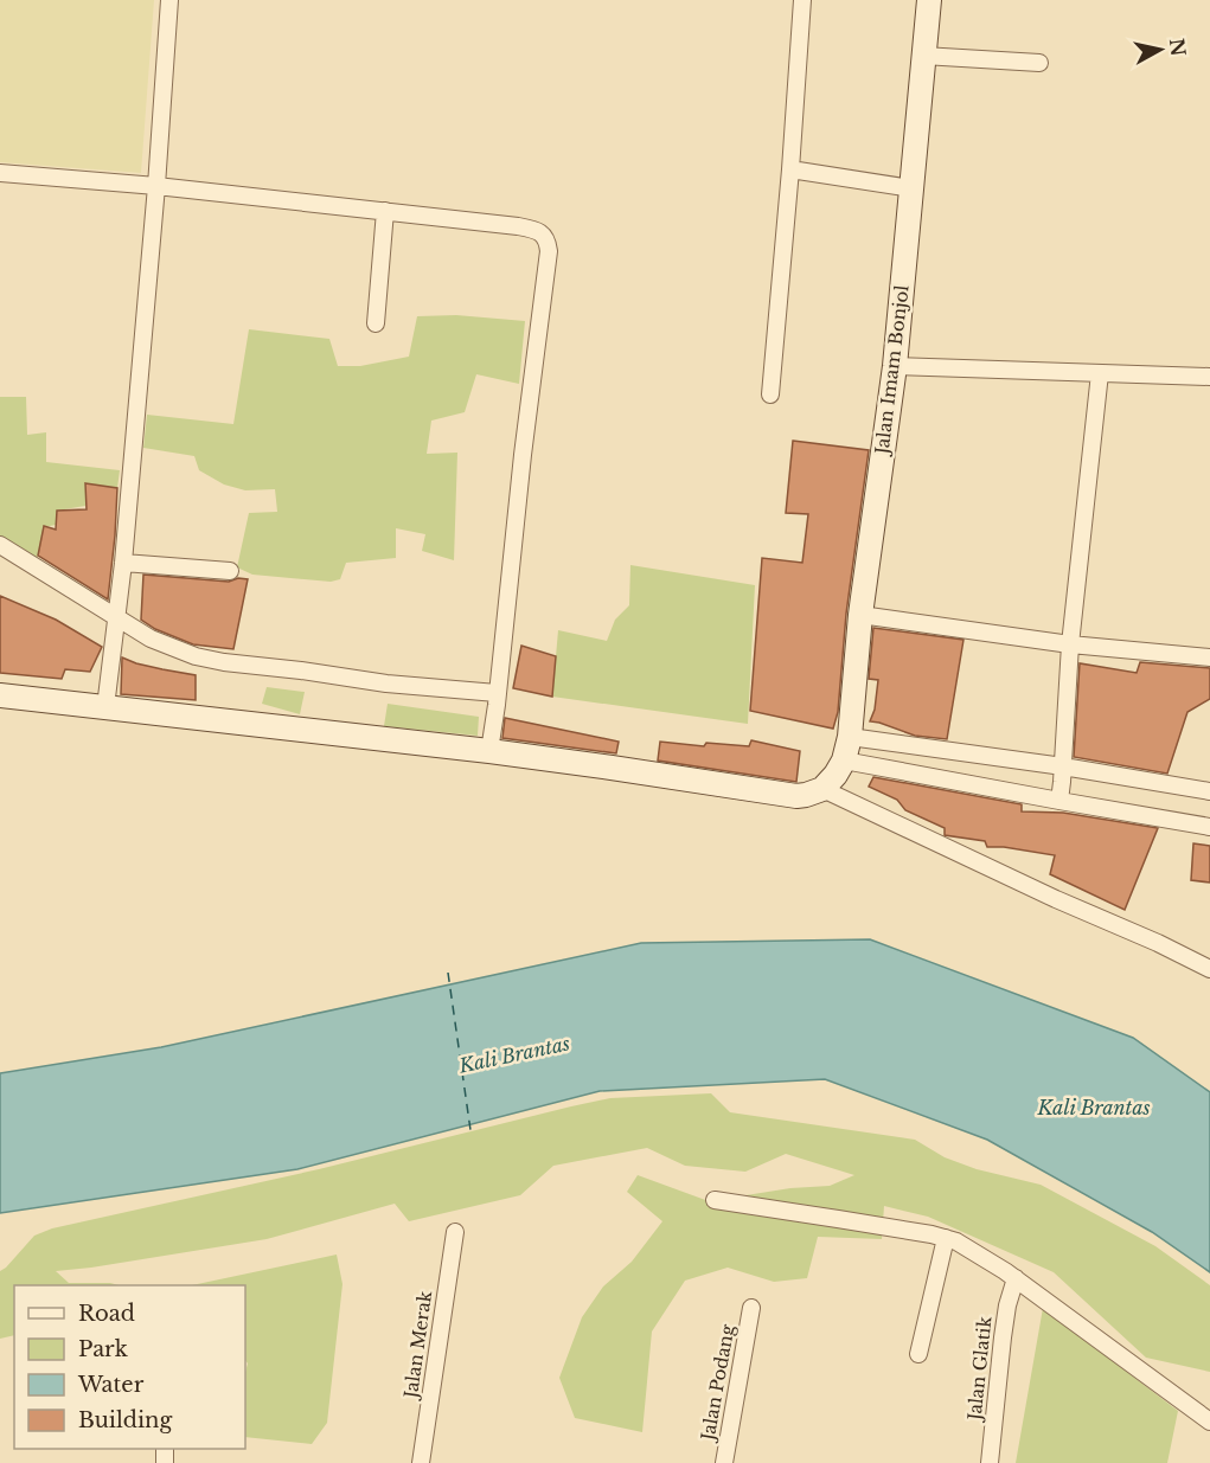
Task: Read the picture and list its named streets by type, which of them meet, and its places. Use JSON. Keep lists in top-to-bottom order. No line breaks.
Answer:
{"streets":{"main road":["Jalan Imam Bonjol"],"street":["Jalan Merak","Jalan Glatik","Jalan Podang"]},"water":["Kali Brantas"],"legend":["Road","Park","Water","Building"],"north":"right"}
